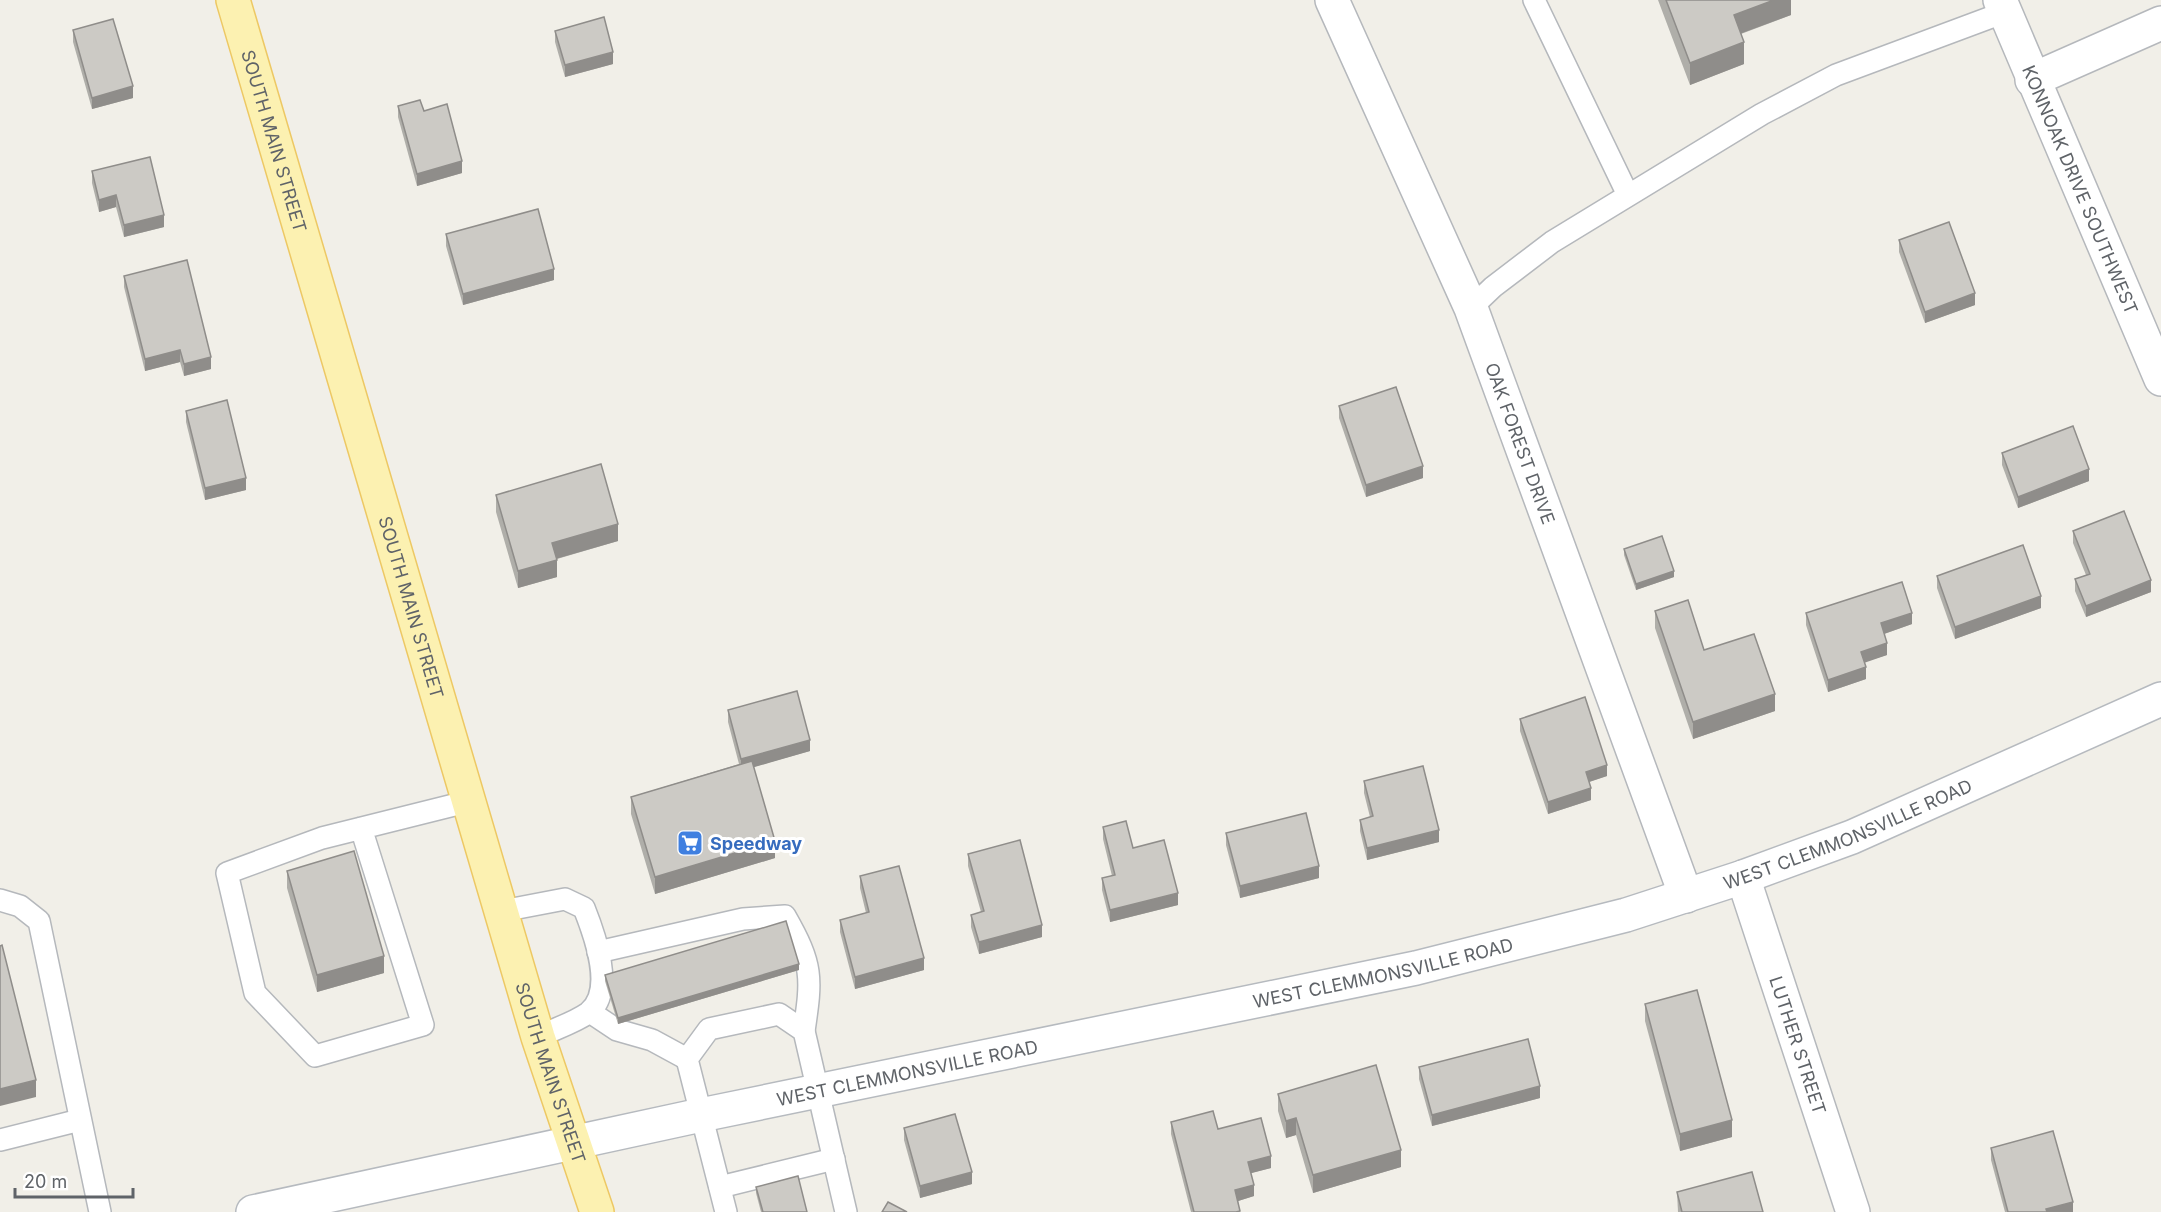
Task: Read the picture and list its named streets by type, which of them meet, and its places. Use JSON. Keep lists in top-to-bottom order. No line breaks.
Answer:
{"streets":{"main road":["SOUTH MAIN STREET","KONNOAK DRIVE SOUTHWEST","OAK FOREST DRIVE","WEST CLEMMONSVILLE ROAD","LUTHER STREET"]},"crossings":[["SOUTH MAIN STREET","WEST CLEMMONSVILLE ROAD"],["OAK FOREST DRIVE","WEST CLEMMONSVILLE ROAD"],["WEST CLEMMONSVILLE ROAD","LUTHER STREET"]],"places":{"supermarket":["Speedway"]},"scale_bar":"20 m"}
